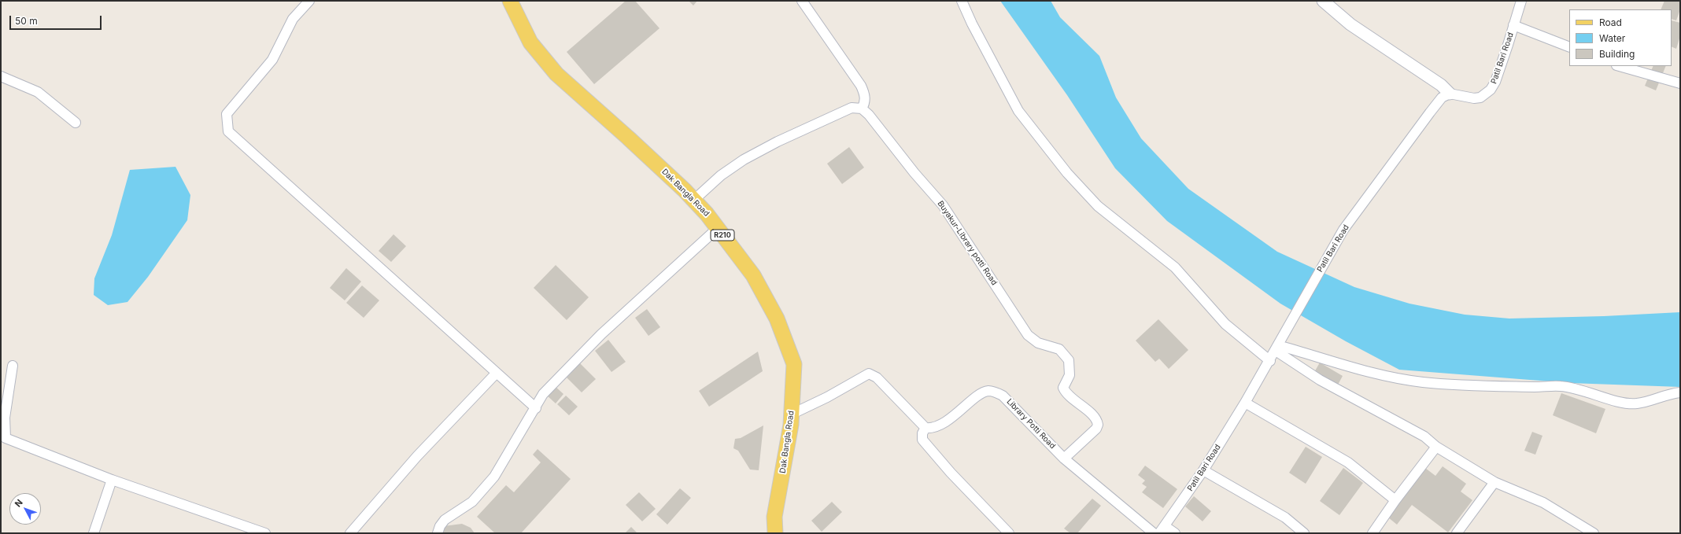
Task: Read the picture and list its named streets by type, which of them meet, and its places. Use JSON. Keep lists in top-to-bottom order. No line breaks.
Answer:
{"streets":{"main road":["Dak Bangla Road","R210"],"street":["Patil Bari Road","Buyakur-Library potti Road","Library Potti Road"]},"crossings":[["Buyakur-Library potti Road","Library Potti Road"]],"legend":["Road","Water","Building"],"scale_bar":"50 m","north":"top left"}
